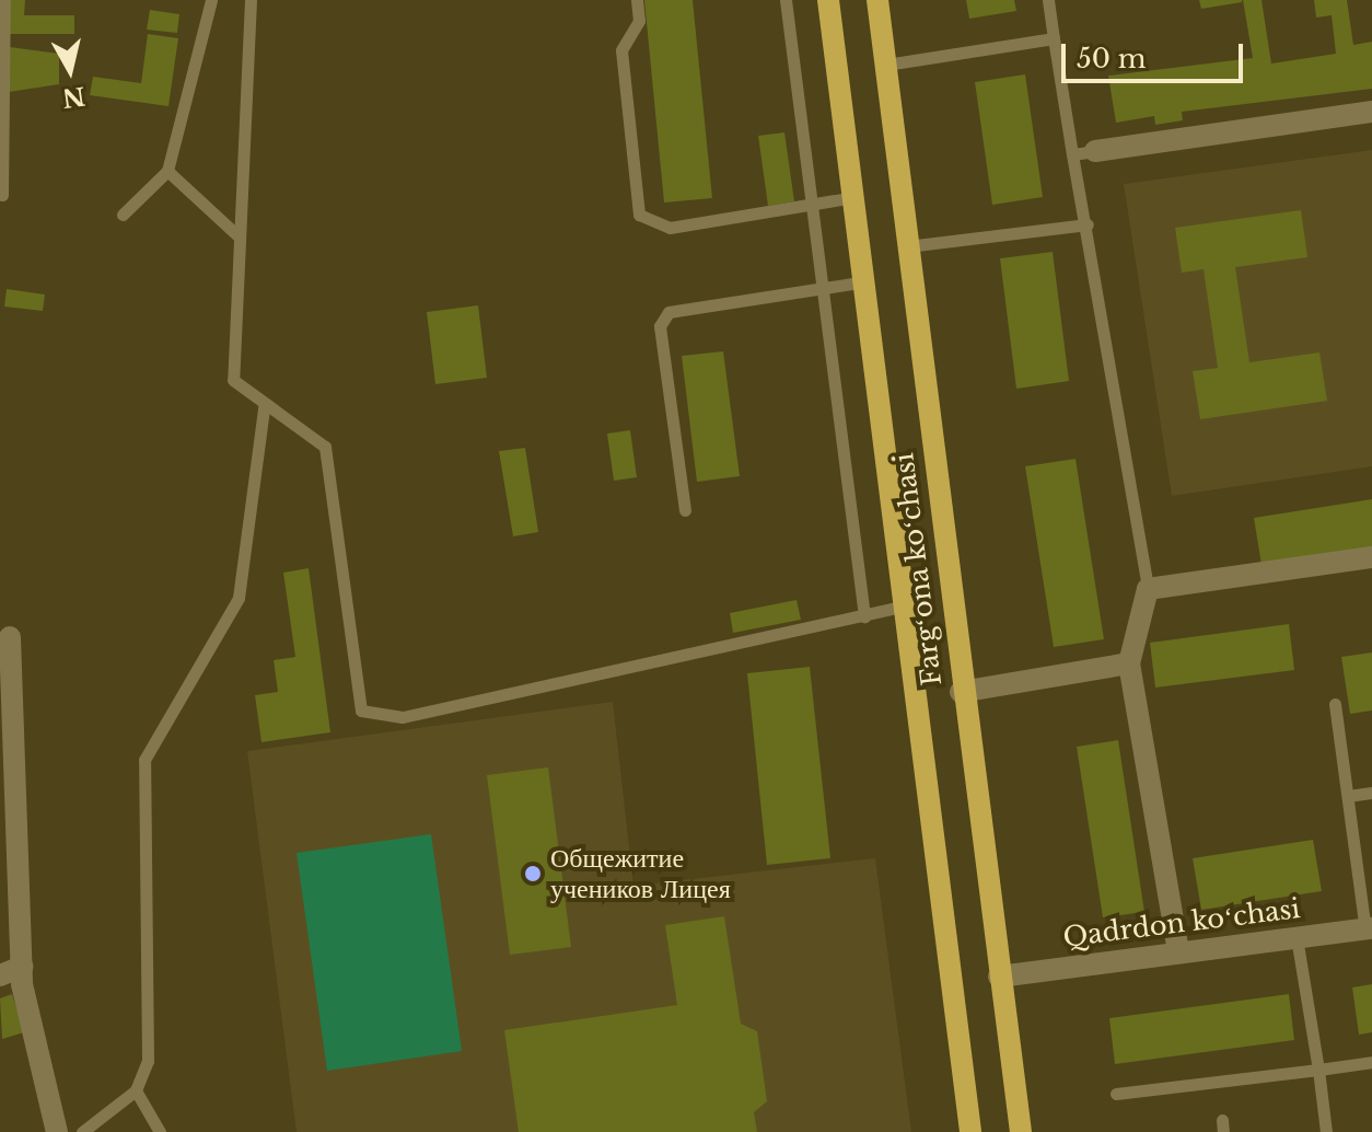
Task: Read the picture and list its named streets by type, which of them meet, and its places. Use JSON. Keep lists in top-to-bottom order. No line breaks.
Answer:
{"streets":{"main road":["Fargʻona koʻchasi"],"street":["Qadrdon koʻchasi"]},"crossings":[["Fargʻona koʻchasi","Qadrdon koʻchasi"]],"places":["Общежитие учеников Лицея"],"scale_bar":"50 m","north":"bottom"}
